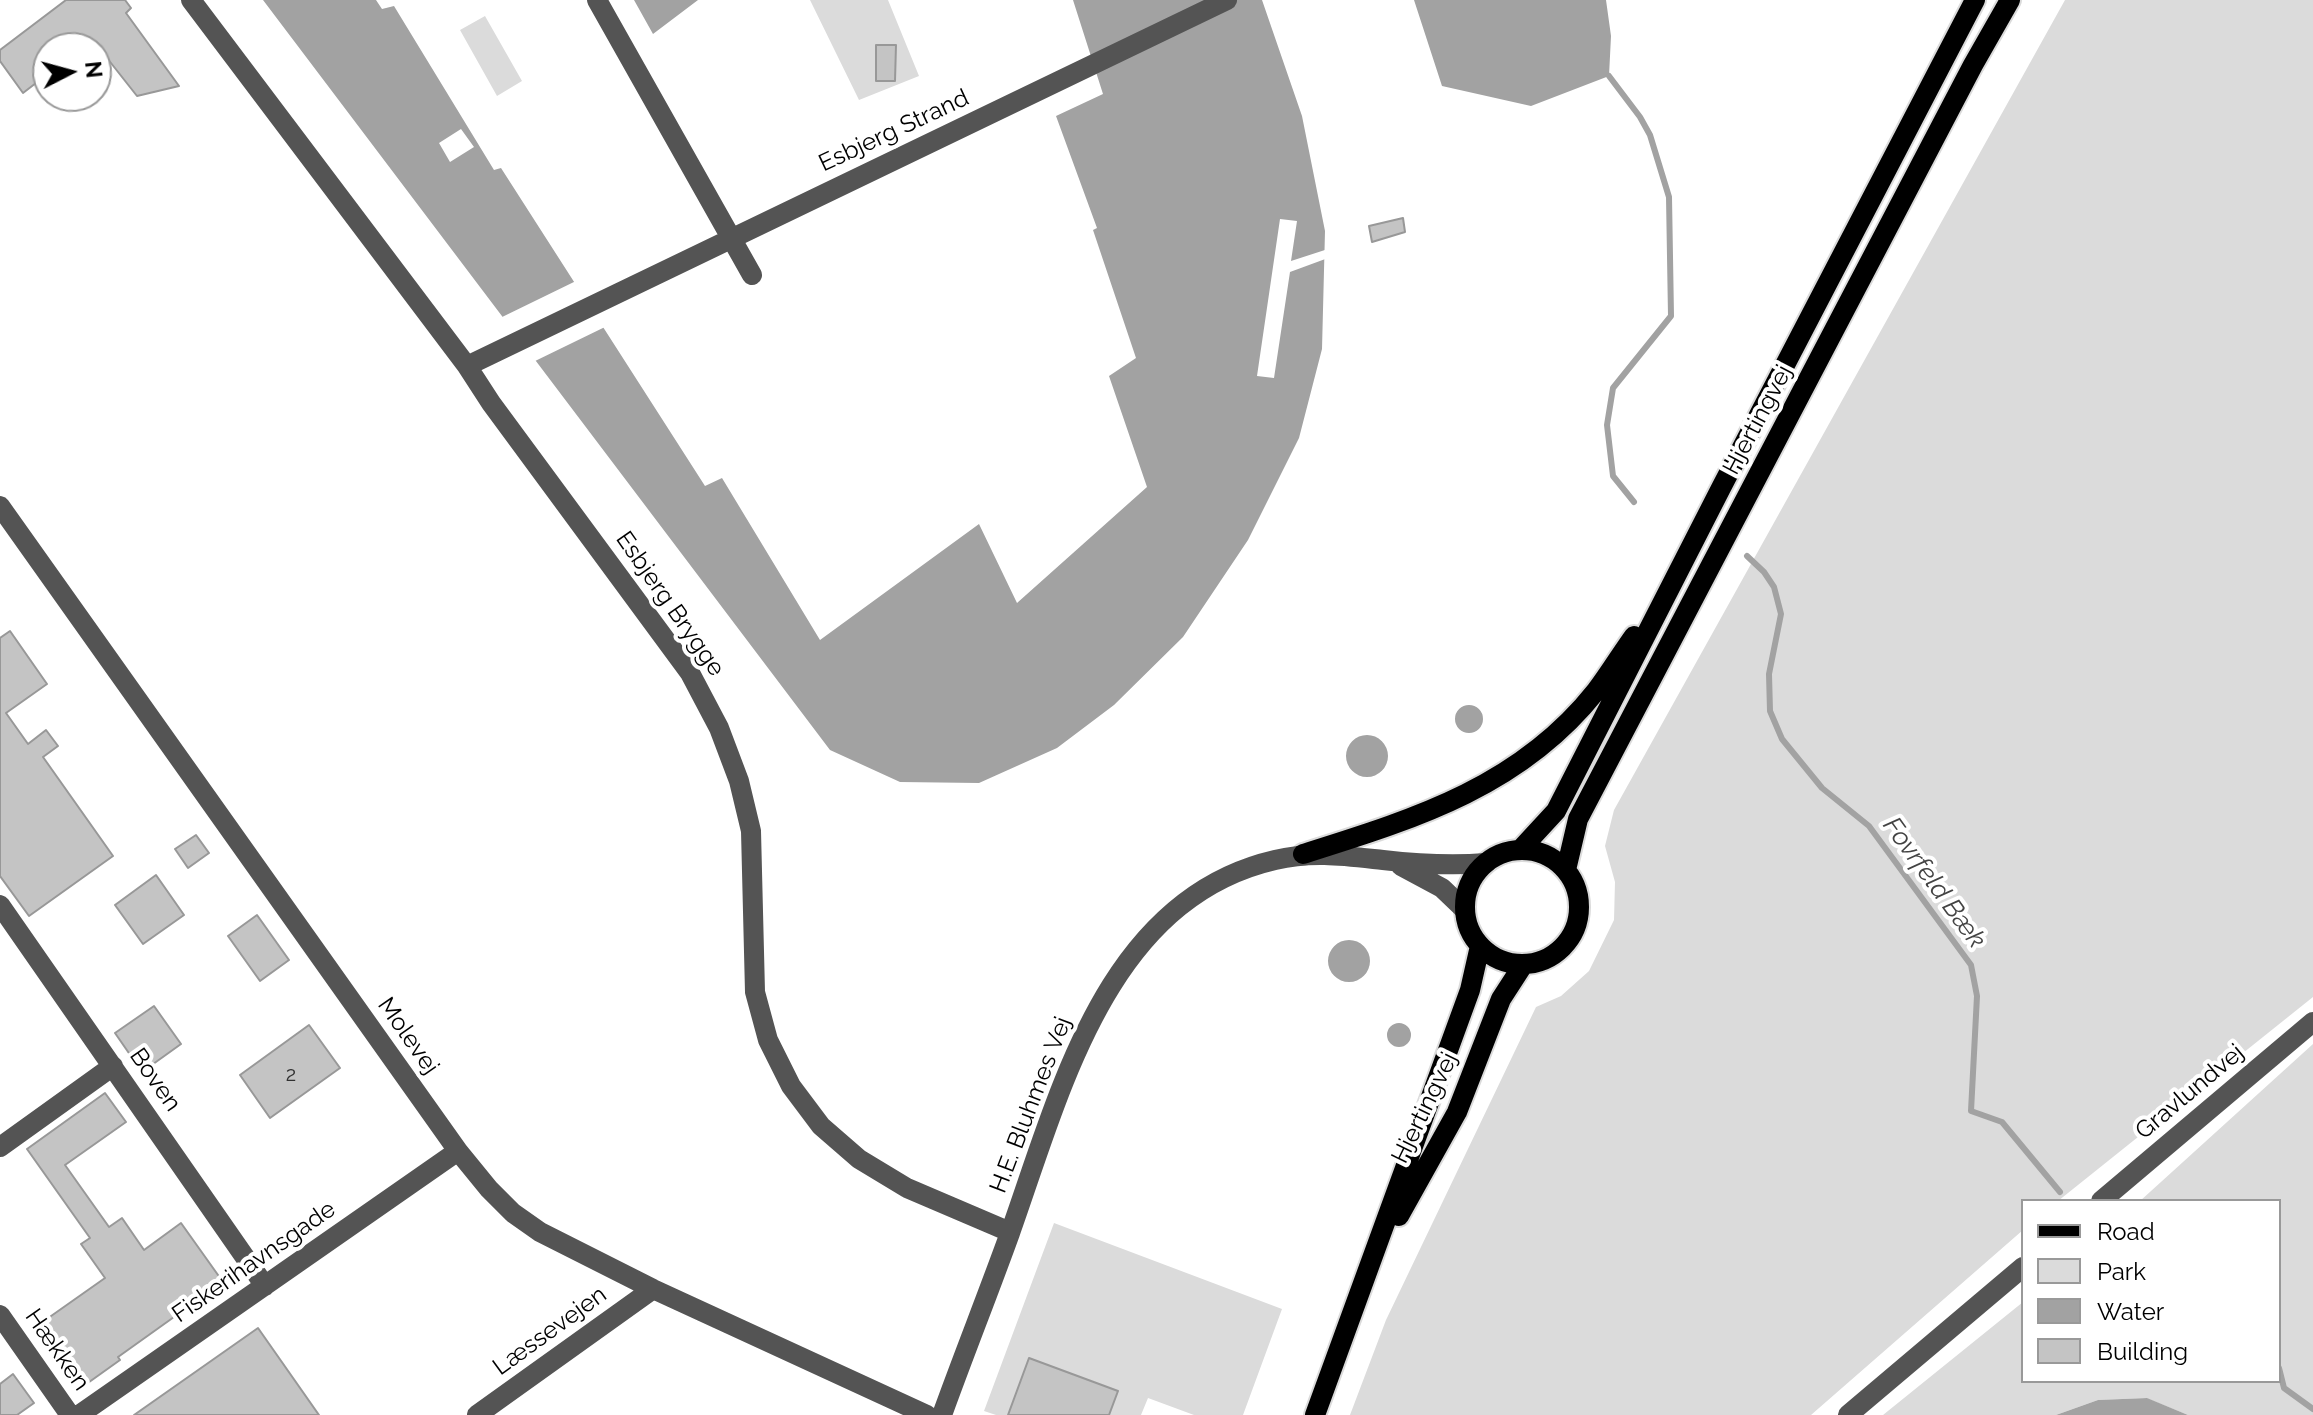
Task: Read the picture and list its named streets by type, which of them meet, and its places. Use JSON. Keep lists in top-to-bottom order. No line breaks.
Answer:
{"streets":{"main road":["Hjertingvej"],"street":["Esbjerg Strand","Esbjerg Brygge","Molevej","Boven","Gravlundvej","H.E. Bluhmes Vej","Fiskerihavnsgade","Læssevejen","Hækken"]},"crossings":[["Esbjerg Strand","Esbjerg Brygge"],["Hjertingvej","H.E. Bluhmes Vej"],["Esbjerg Brygge","H.E. Bluhmes Vej"],["Molevej","Fiskerihavnsgade"],["Molevej","Læssevejen"],["Boven","Fiskerihavnsgade"]],"water":["Fovrfeld Bæk"],"house_numbers":["2"],"legend":["Road","Park","Water","Building"],"north":"right"}
